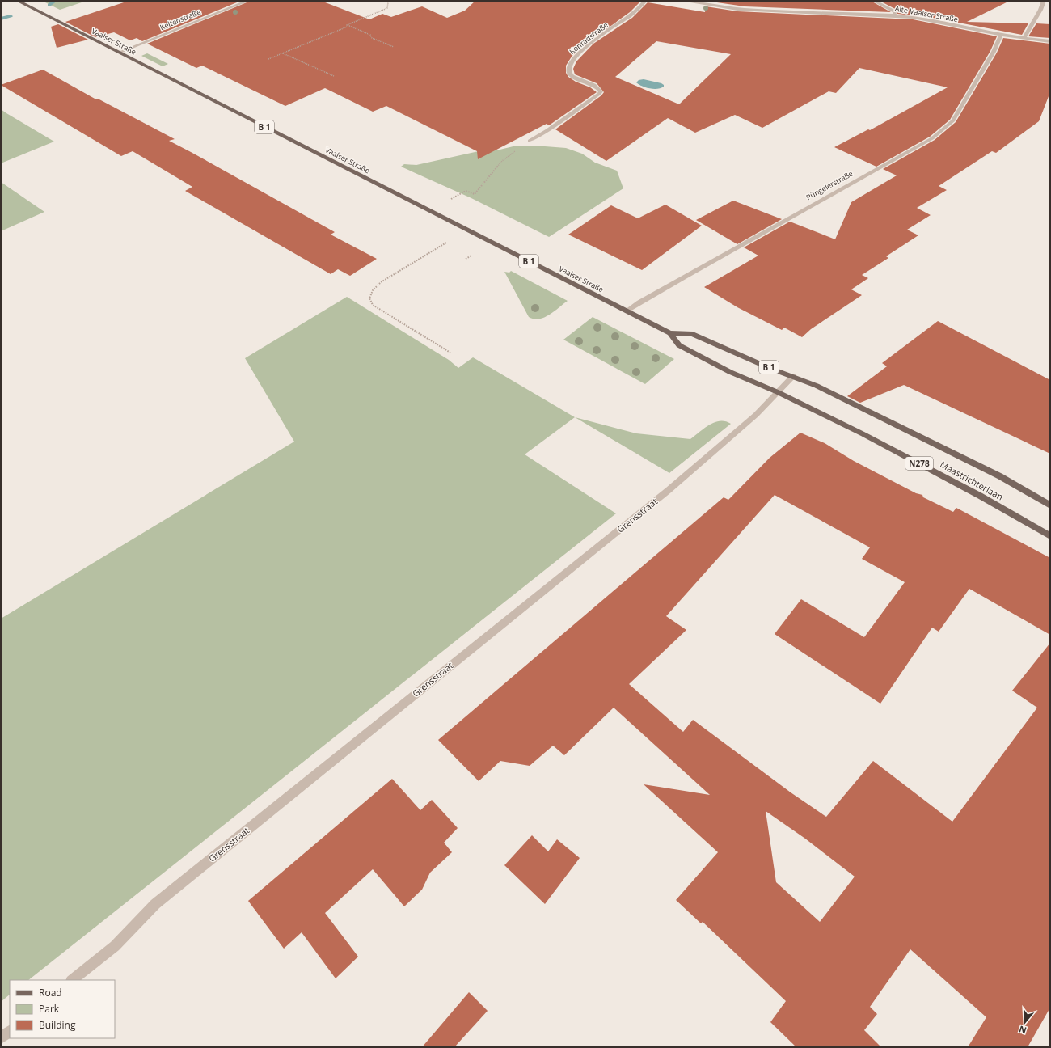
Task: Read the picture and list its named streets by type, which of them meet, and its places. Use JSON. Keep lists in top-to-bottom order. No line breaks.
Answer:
{"streets":{"main road":["Vaalser Straße","B 1","N278","Maastrichterlaan"],"street":["Alte Vaalser Straße","Keltenstraße","Konradstraße","Püngelerstraße","Grensstraat"]},"crossings":[["Alte Vaalser Straße","Püngelerstraße"],["Keltenstraße","Vaalser Straße"],["Vaalser Straße","Püngelerstraße"],["Vaalser Straße","Maastrichterlaan"],["Vaalser Straße","Grensstraat"]],"legend":["Road","Park","Building"],"north":"bottom"}
